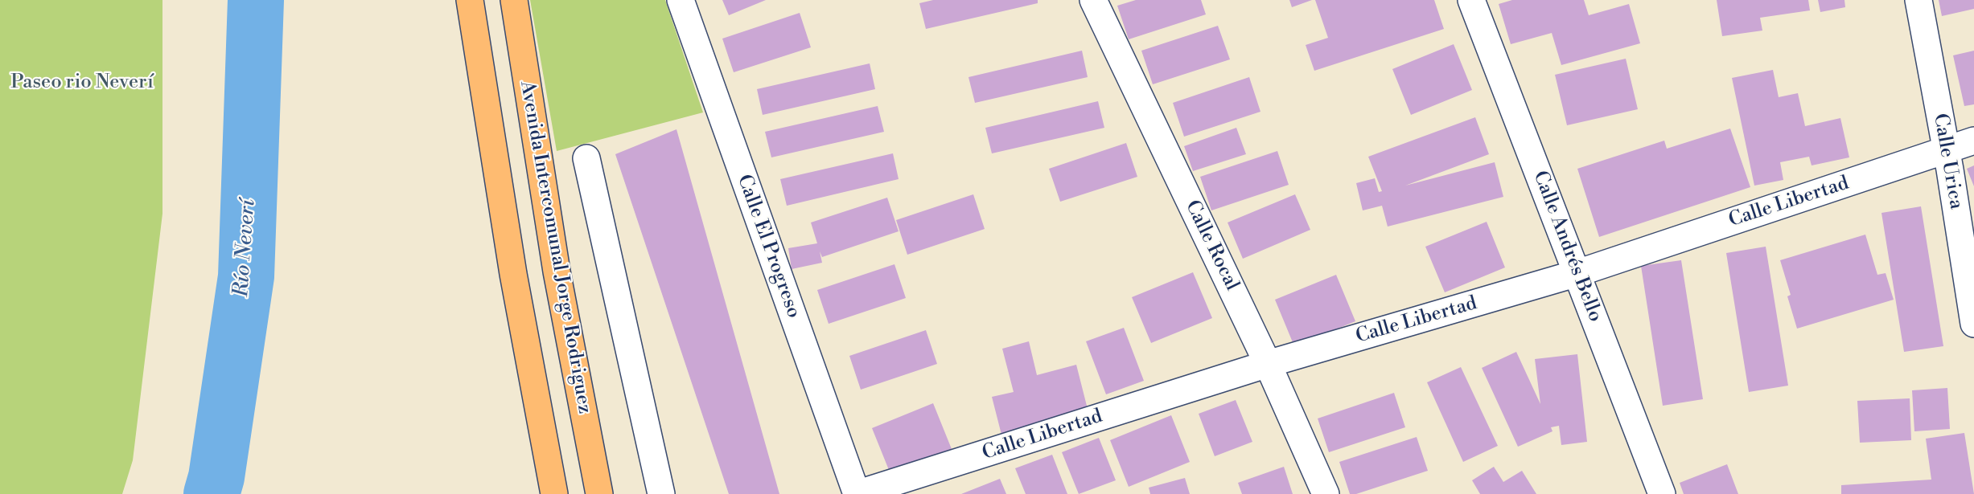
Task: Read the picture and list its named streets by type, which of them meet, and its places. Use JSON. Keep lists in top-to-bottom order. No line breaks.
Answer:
{"streets":{"main road":["Avenida Intercomunal Jorge Rodriguez"],"street":["Calle Urica","Calle Libertad","Calle Rocal","Calle El Progreso","Calle Andrés Bello"]},"crossings":[["Calle Urica","Calle Libertad"],["Calle Libertad","Calle Rocal"],["Calle Libertad","Calle El Progreso"],["Calle Libertad","Calle Andrés Bello"]],"water":["Río Neverí"],"parks":["Paseo rio Neverí"]}
